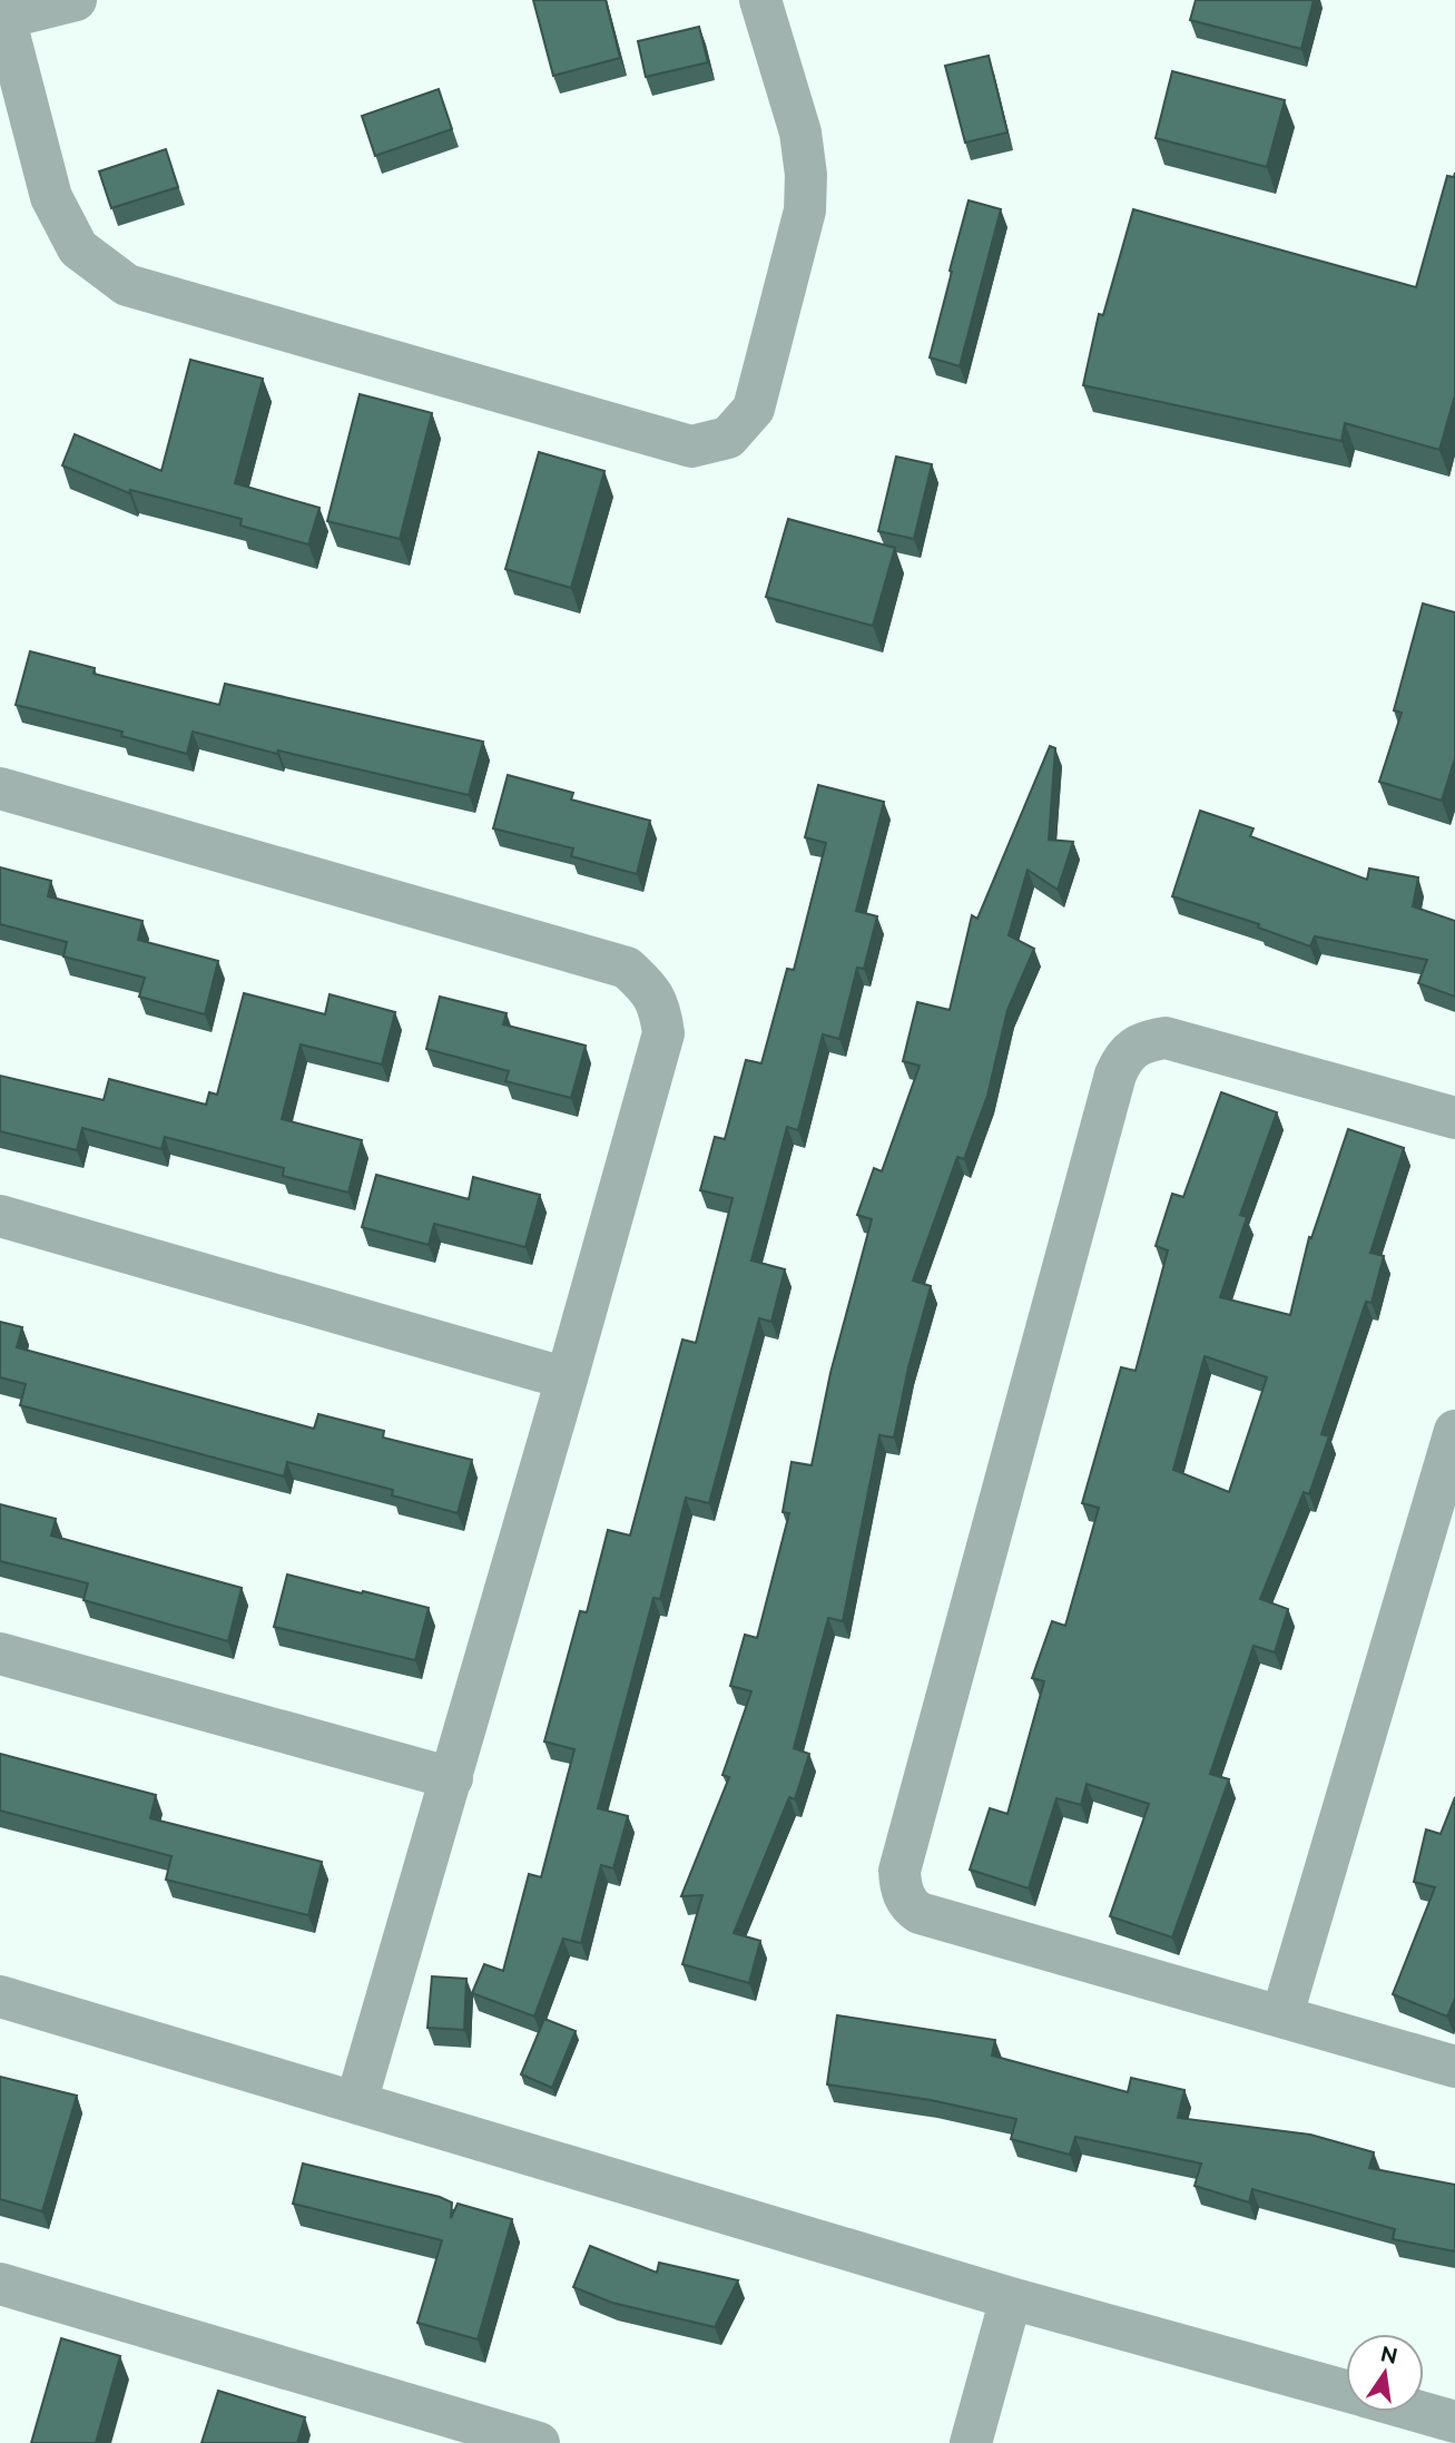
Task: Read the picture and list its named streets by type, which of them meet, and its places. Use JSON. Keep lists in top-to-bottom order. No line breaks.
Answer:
{"north":"top"}
